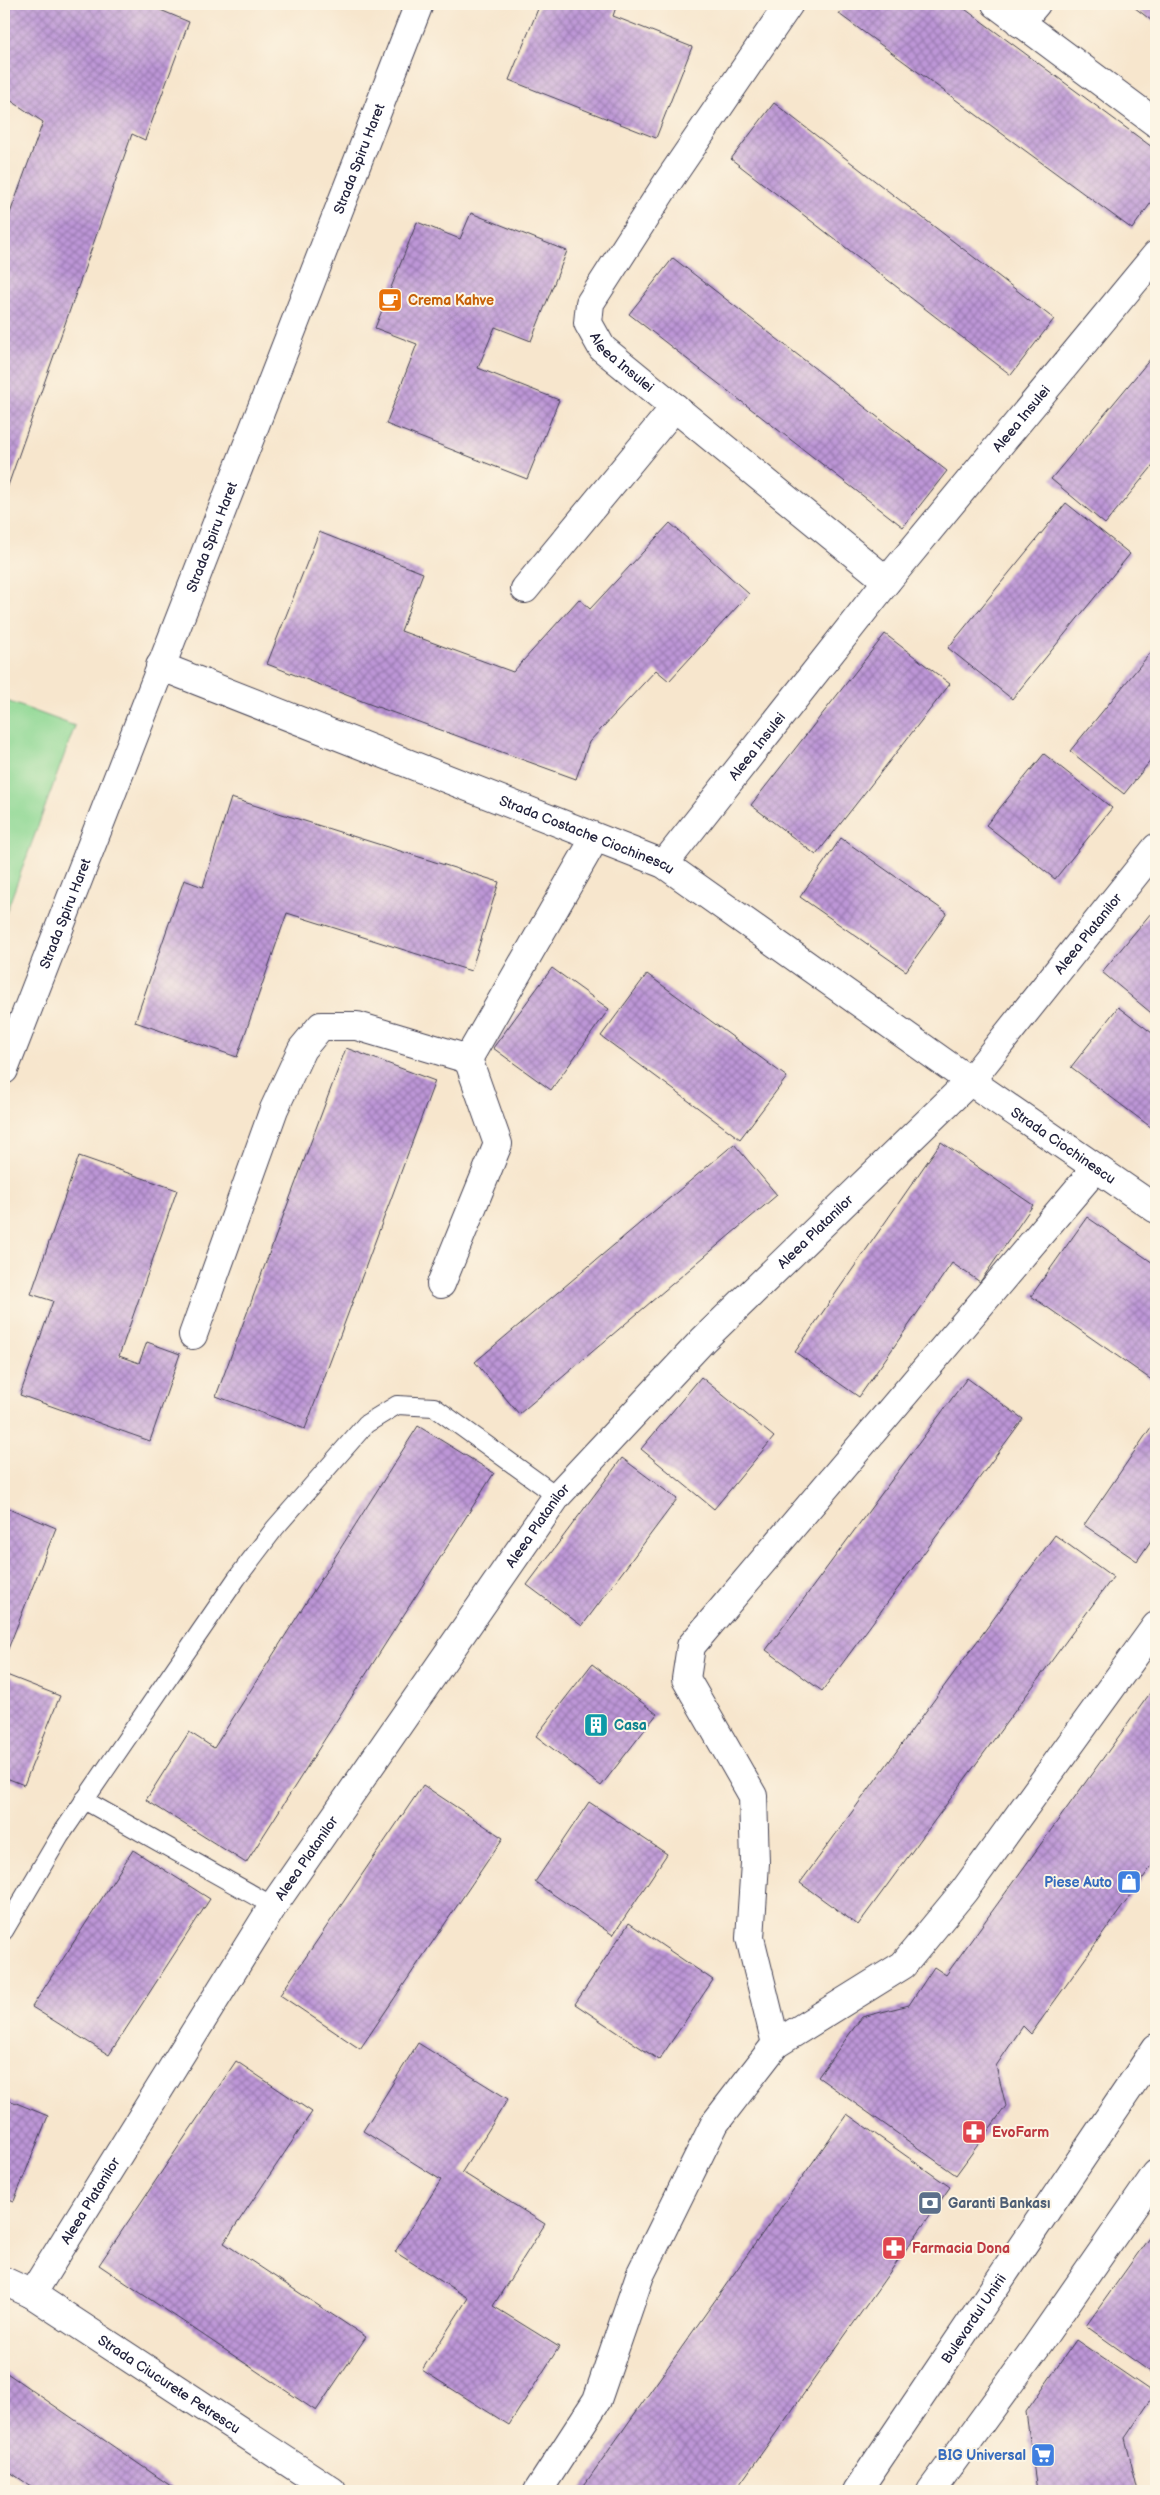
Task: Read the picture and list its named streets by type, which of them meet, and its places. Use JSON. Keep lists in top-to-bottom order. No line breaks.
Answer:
{"streets":{"street":["Strada Spiru Haret","Aleea Insulei","Strada Costache Ciochinescu","Aleea Platanilor","Strada Ciochinescu","Bulevardul Unirii","Strada Ciucurete Petrescu"]},"crossings":[["Strada Spiru Haret","Strada Costache Ciochinescu"],["Aleea Insulei","Strada Costache Ciochinescu"],["Strada Costache Ciochinescu","Aleea Platanilor"],["Strada Costache Ciochinescu","Strada Ciochinescu"],["Aleea Platanilor","Strada Ciochinescu"],["Aleea Platanilor","Strada Ciucurete Petrescu"]],"places":{"cafe":["Crema Kahve"],"building":["Casa"],"shop":["Piese Auto"],"pharmacy":["EvoFarm","Farmacia Dona"],"bank":["Garanti Bankası"],"supermarket":["BIG Universal"]}}
